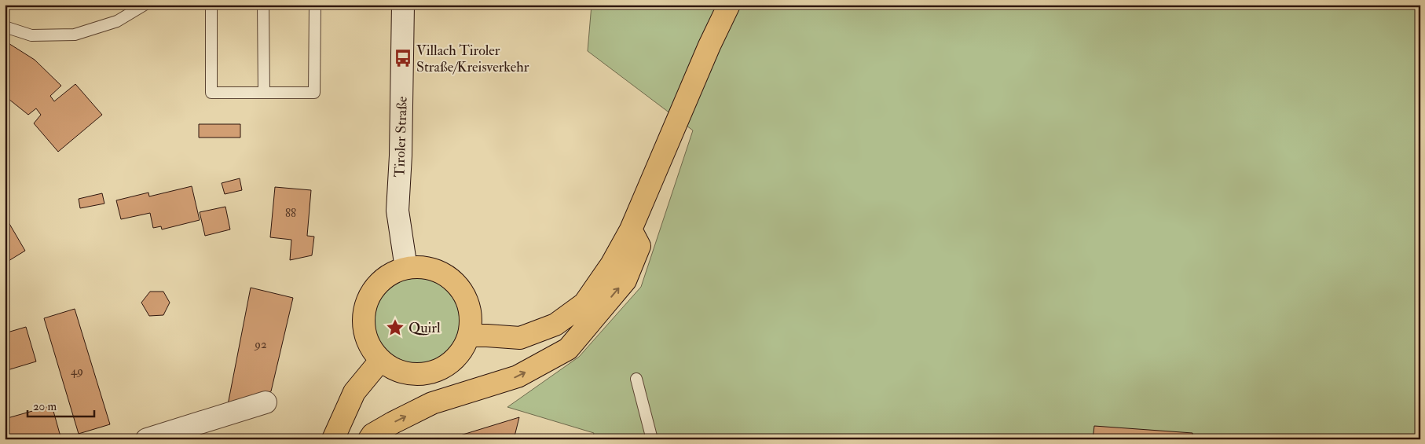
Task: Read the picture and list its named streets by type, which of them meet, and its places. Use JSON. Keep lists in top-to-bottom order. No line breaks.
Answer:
{"streets":{"main road":["Tiroler Straße"]},"places":{"bus stop":["Villach Tiroler Straße/Kreisverkehr"],"place":["Quirl"]},"house_numbers":["88","92","49"],"scale_bar":"20 m"}
